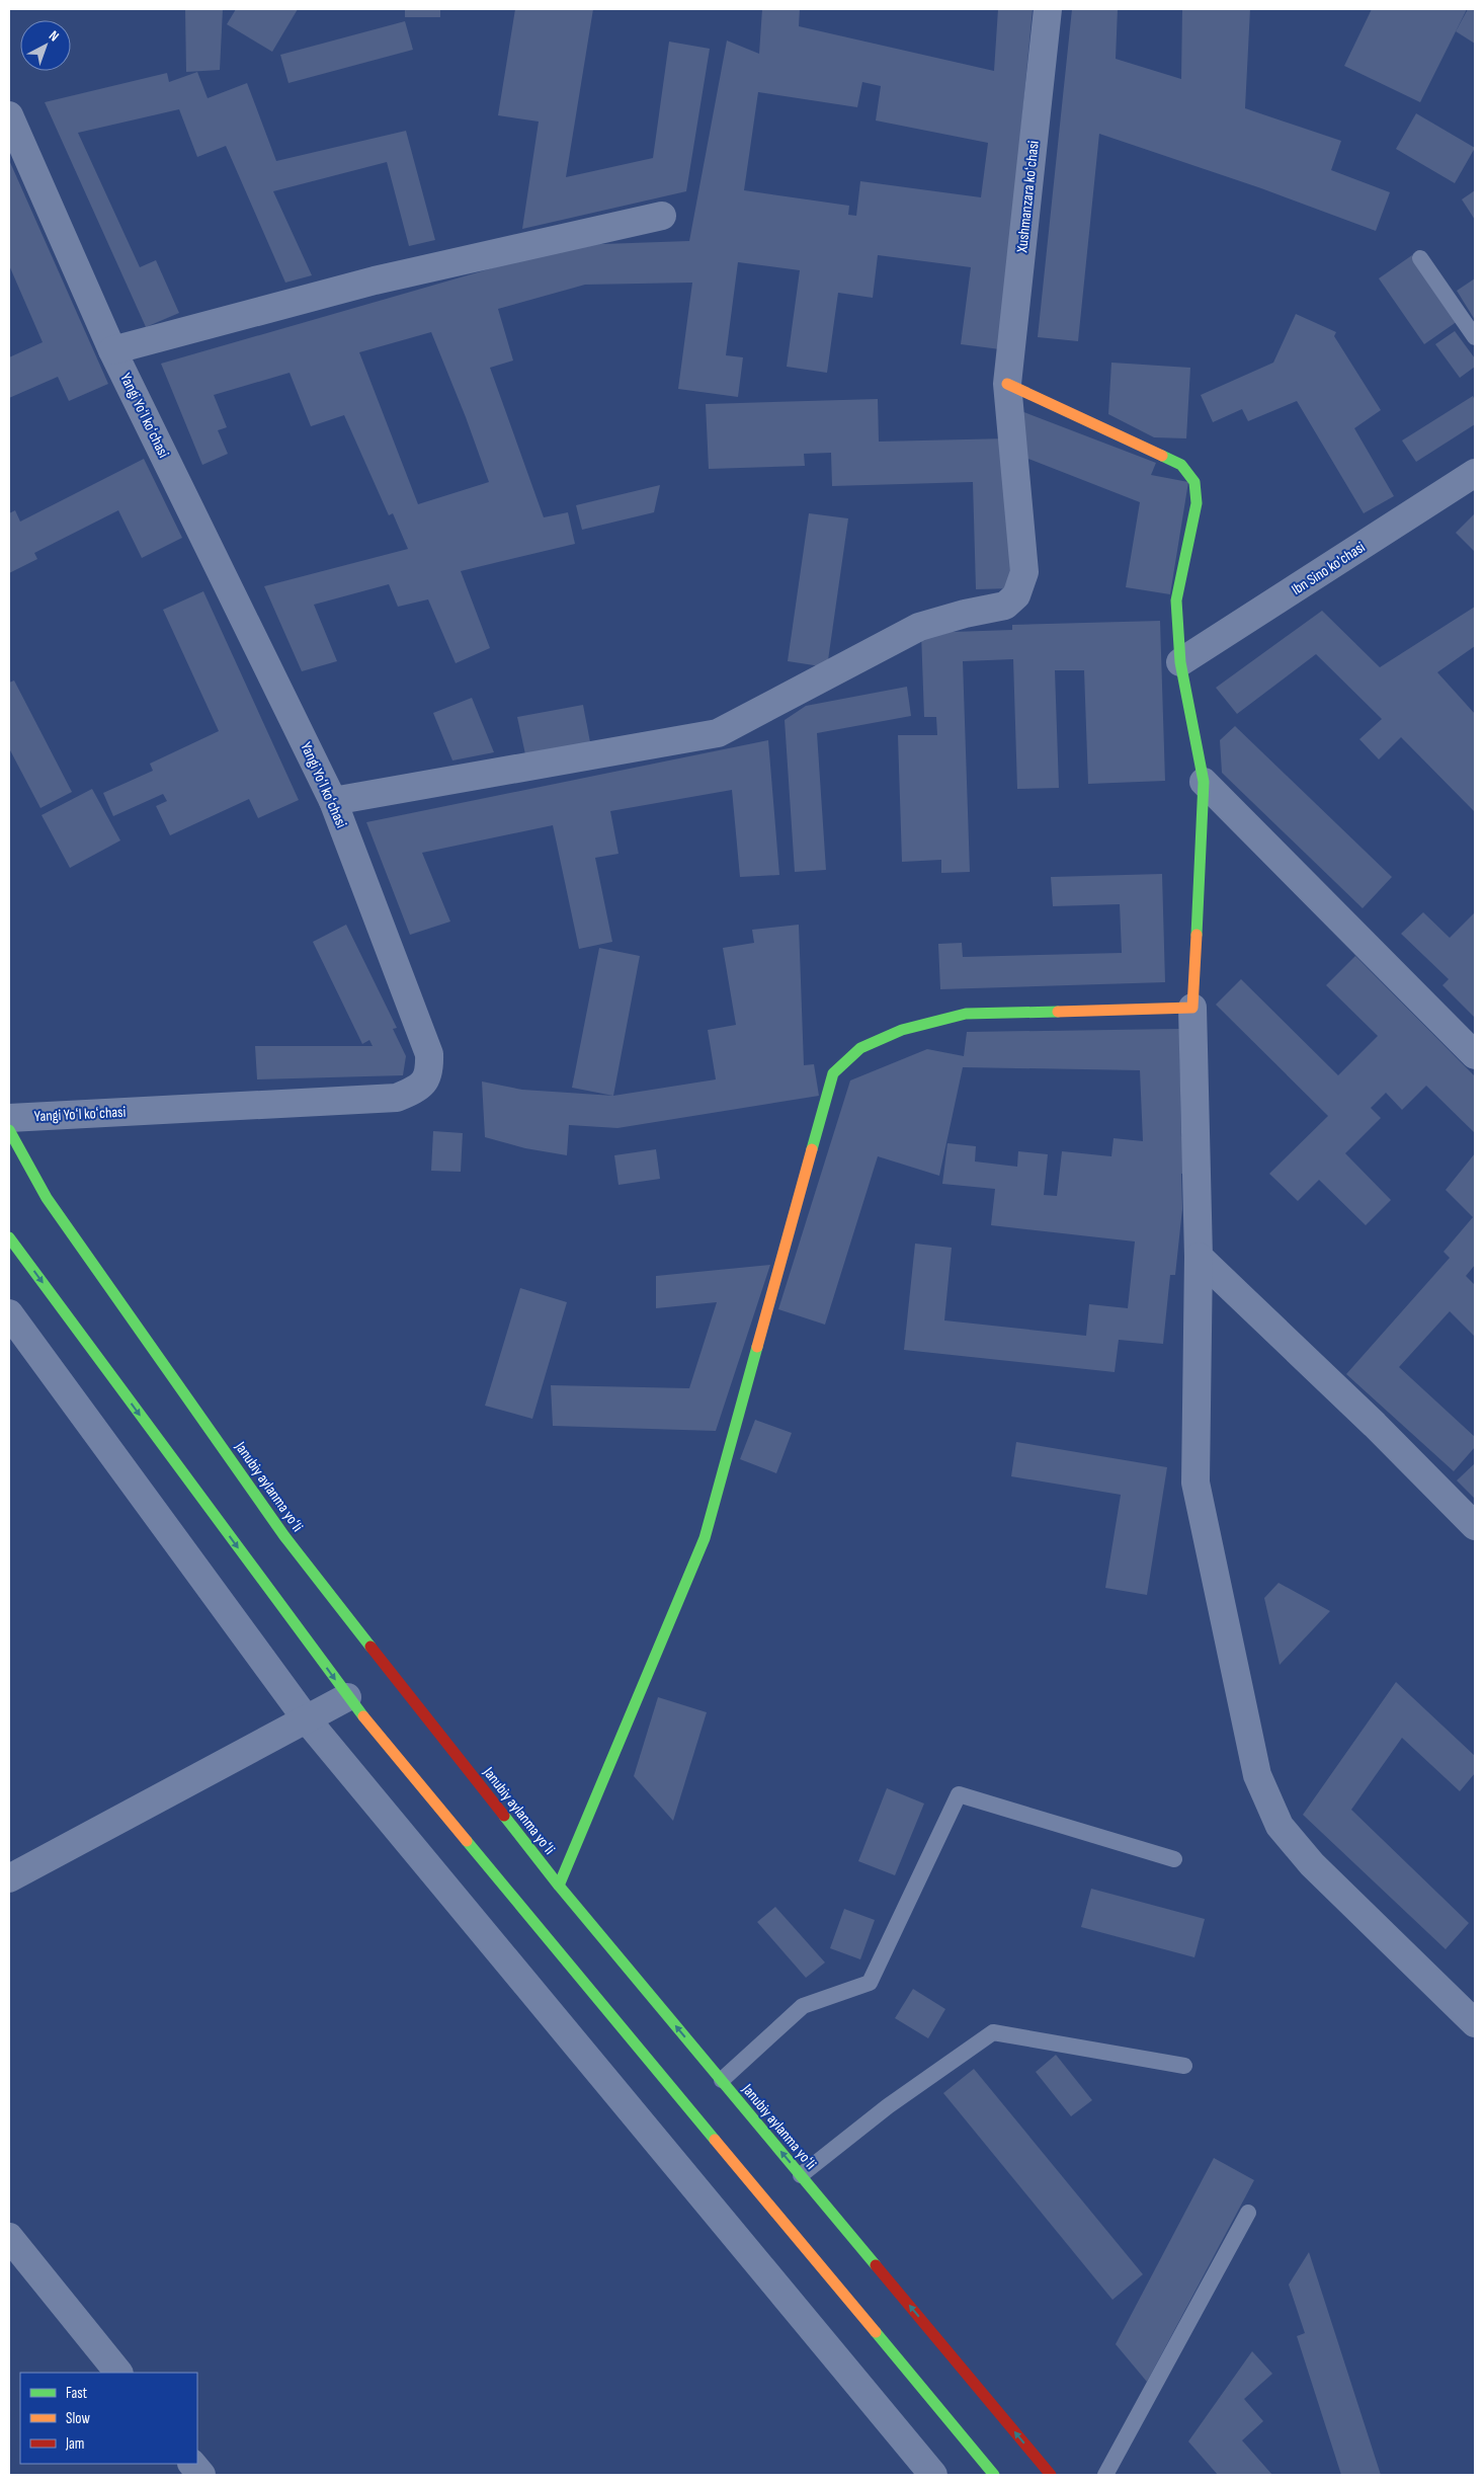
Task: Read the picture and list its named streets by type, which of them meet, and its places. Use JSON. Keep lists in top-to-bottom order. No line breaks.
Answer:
{"streets":{"main road":["Janubiy aylanma yoʻli"],"street":["Xushmanzara koʻchasi","Yangi Yoʻl koʻchasi","Ibn Sino ko'chasi"]},"crossings":[["Xushmanzara koʻchasi","Yangi Yoʻl koʻchasi"]],"legend":["Fast","Slow","Jam"],"north":"top right"}
